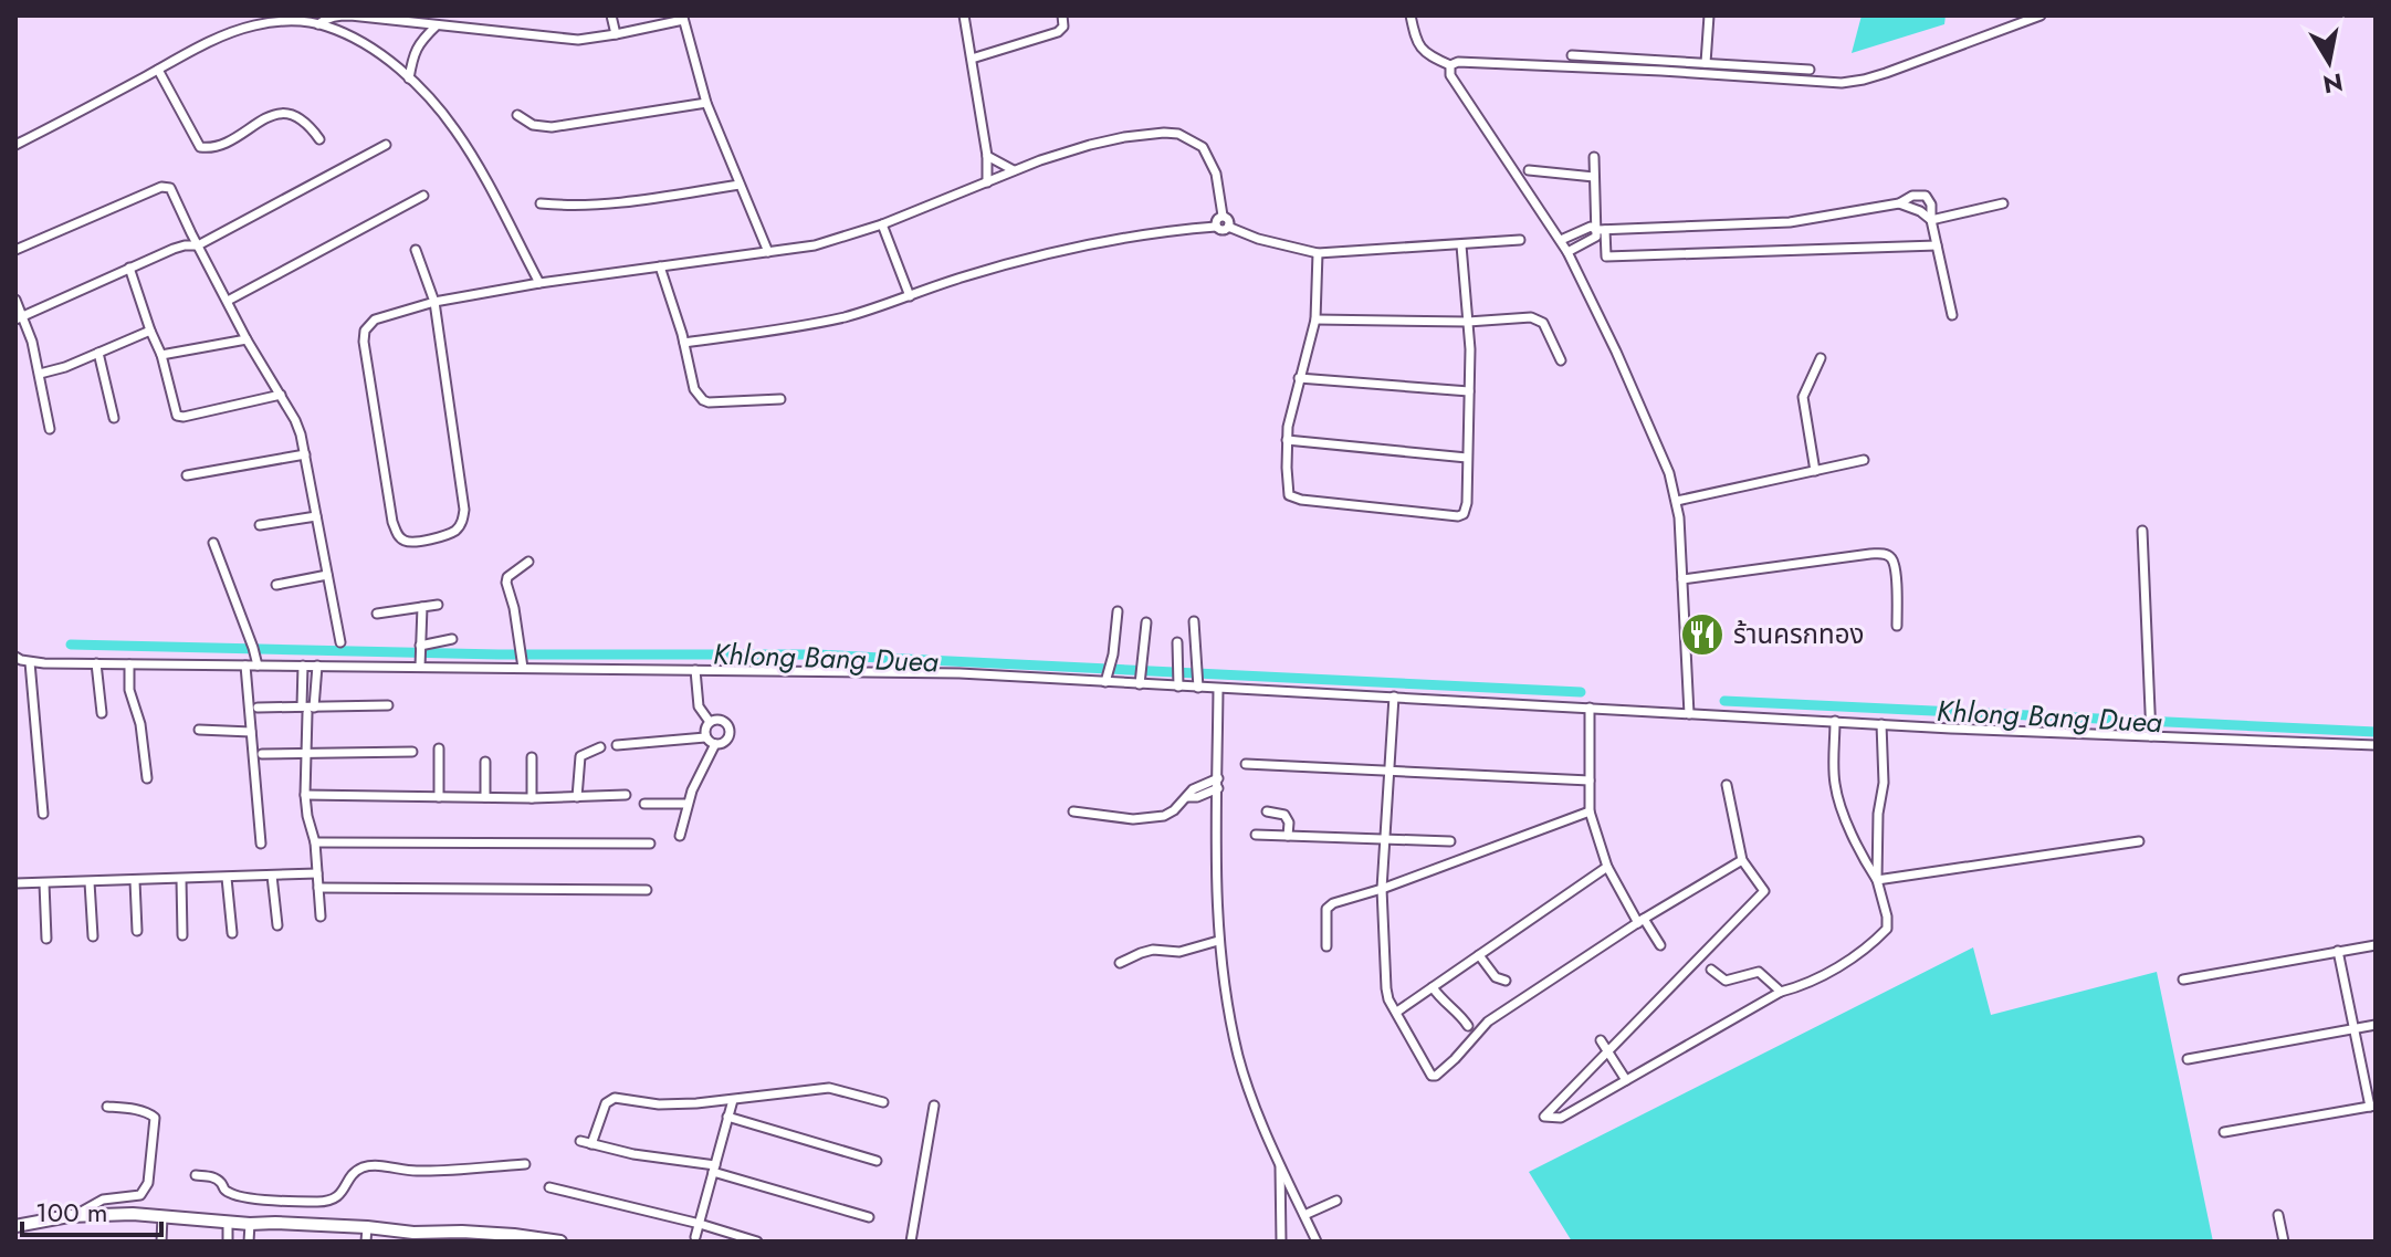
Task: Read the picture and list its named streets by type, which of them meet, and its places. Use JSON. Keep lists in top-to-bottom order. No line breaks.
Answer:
{"water":["Khlong Bang Duea"],"places":{"restaurant":["ร้านครกทอง"]},"scale_bar":"100 m","north":"bottom"}
